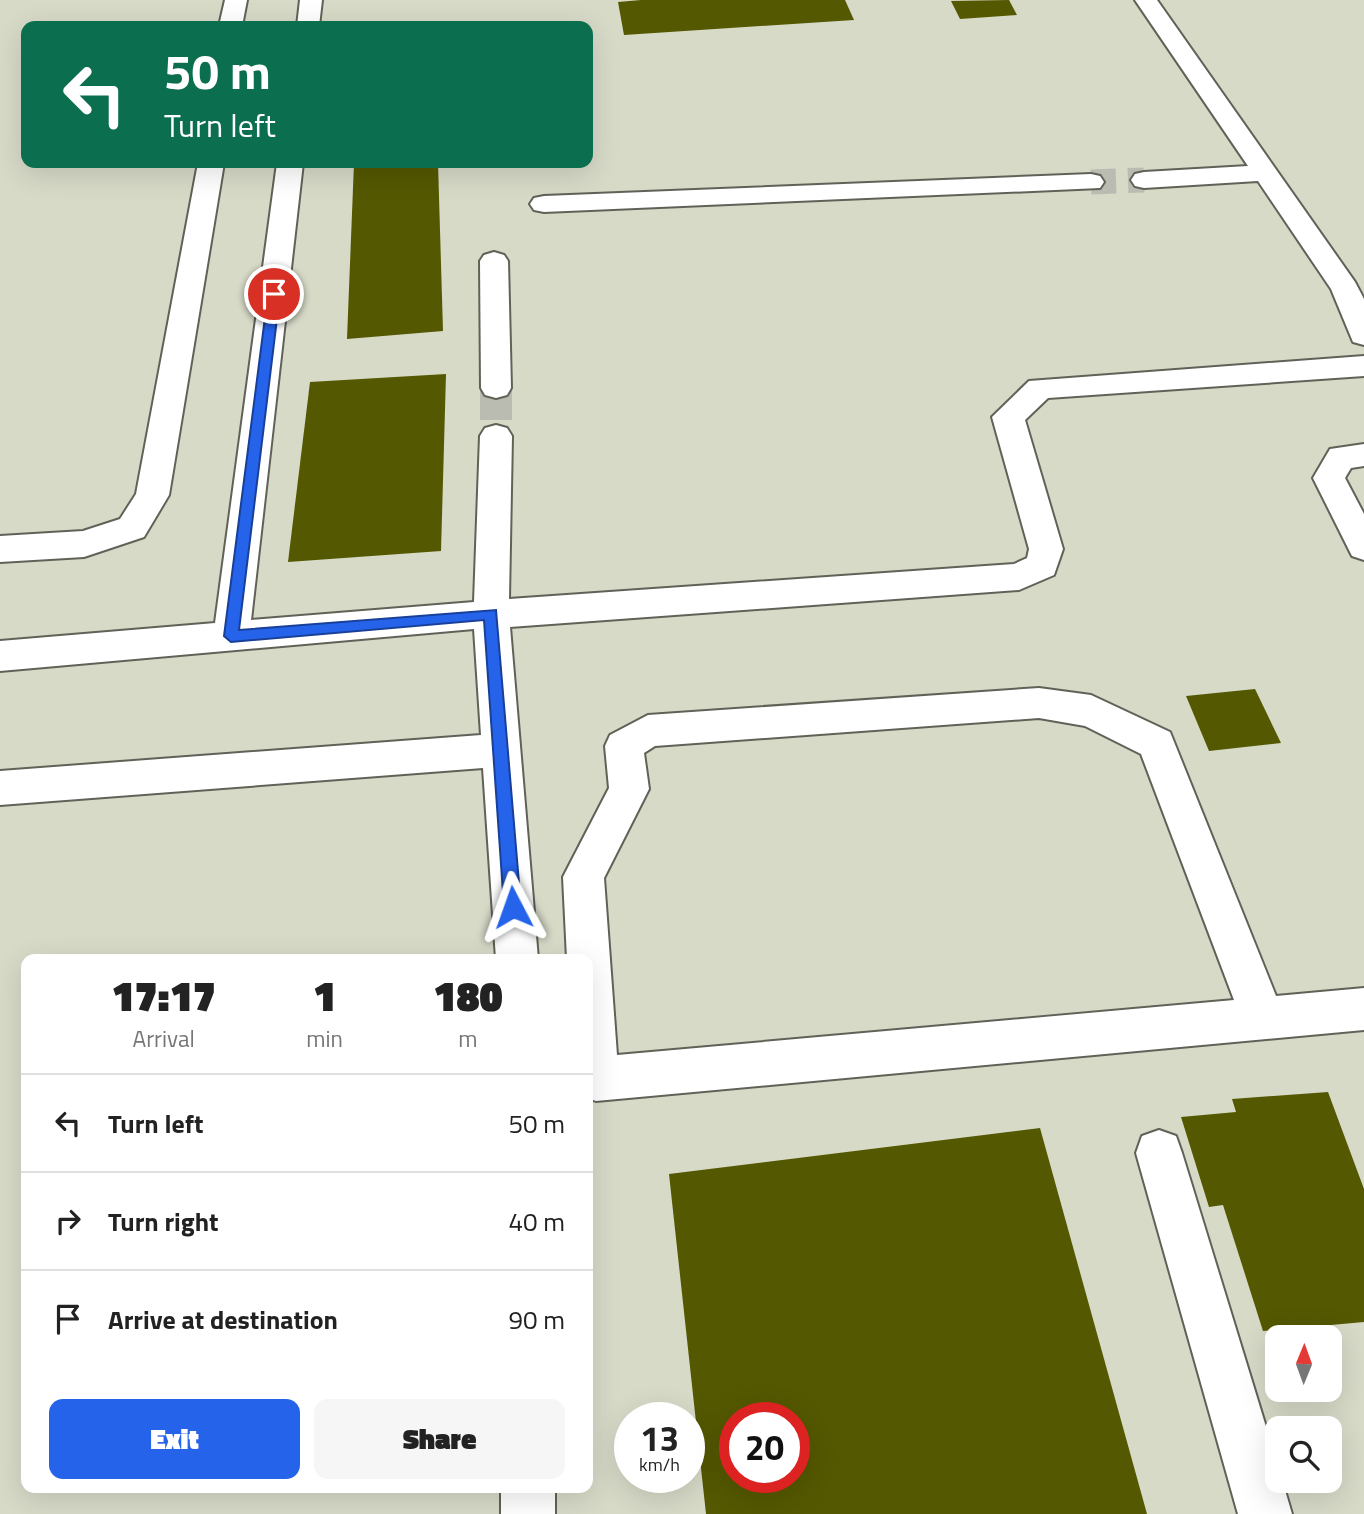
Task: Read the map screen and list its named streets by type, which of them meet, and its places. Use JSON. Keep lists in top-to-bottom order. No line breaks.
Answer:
{"north":"top","page":{"turn":["50 m","Turn left"],"eta":["17:17","Arrival","1","min","180","m"],"list":[{"name":"Turn left","value":"50 m"},{"name":"Turn right","value":"40 m"},{"name":"Arrive at destination","value":"90 m"}],"buttons":["Exit","Share"],"speed":"13 km/h","limit":"20"}}
